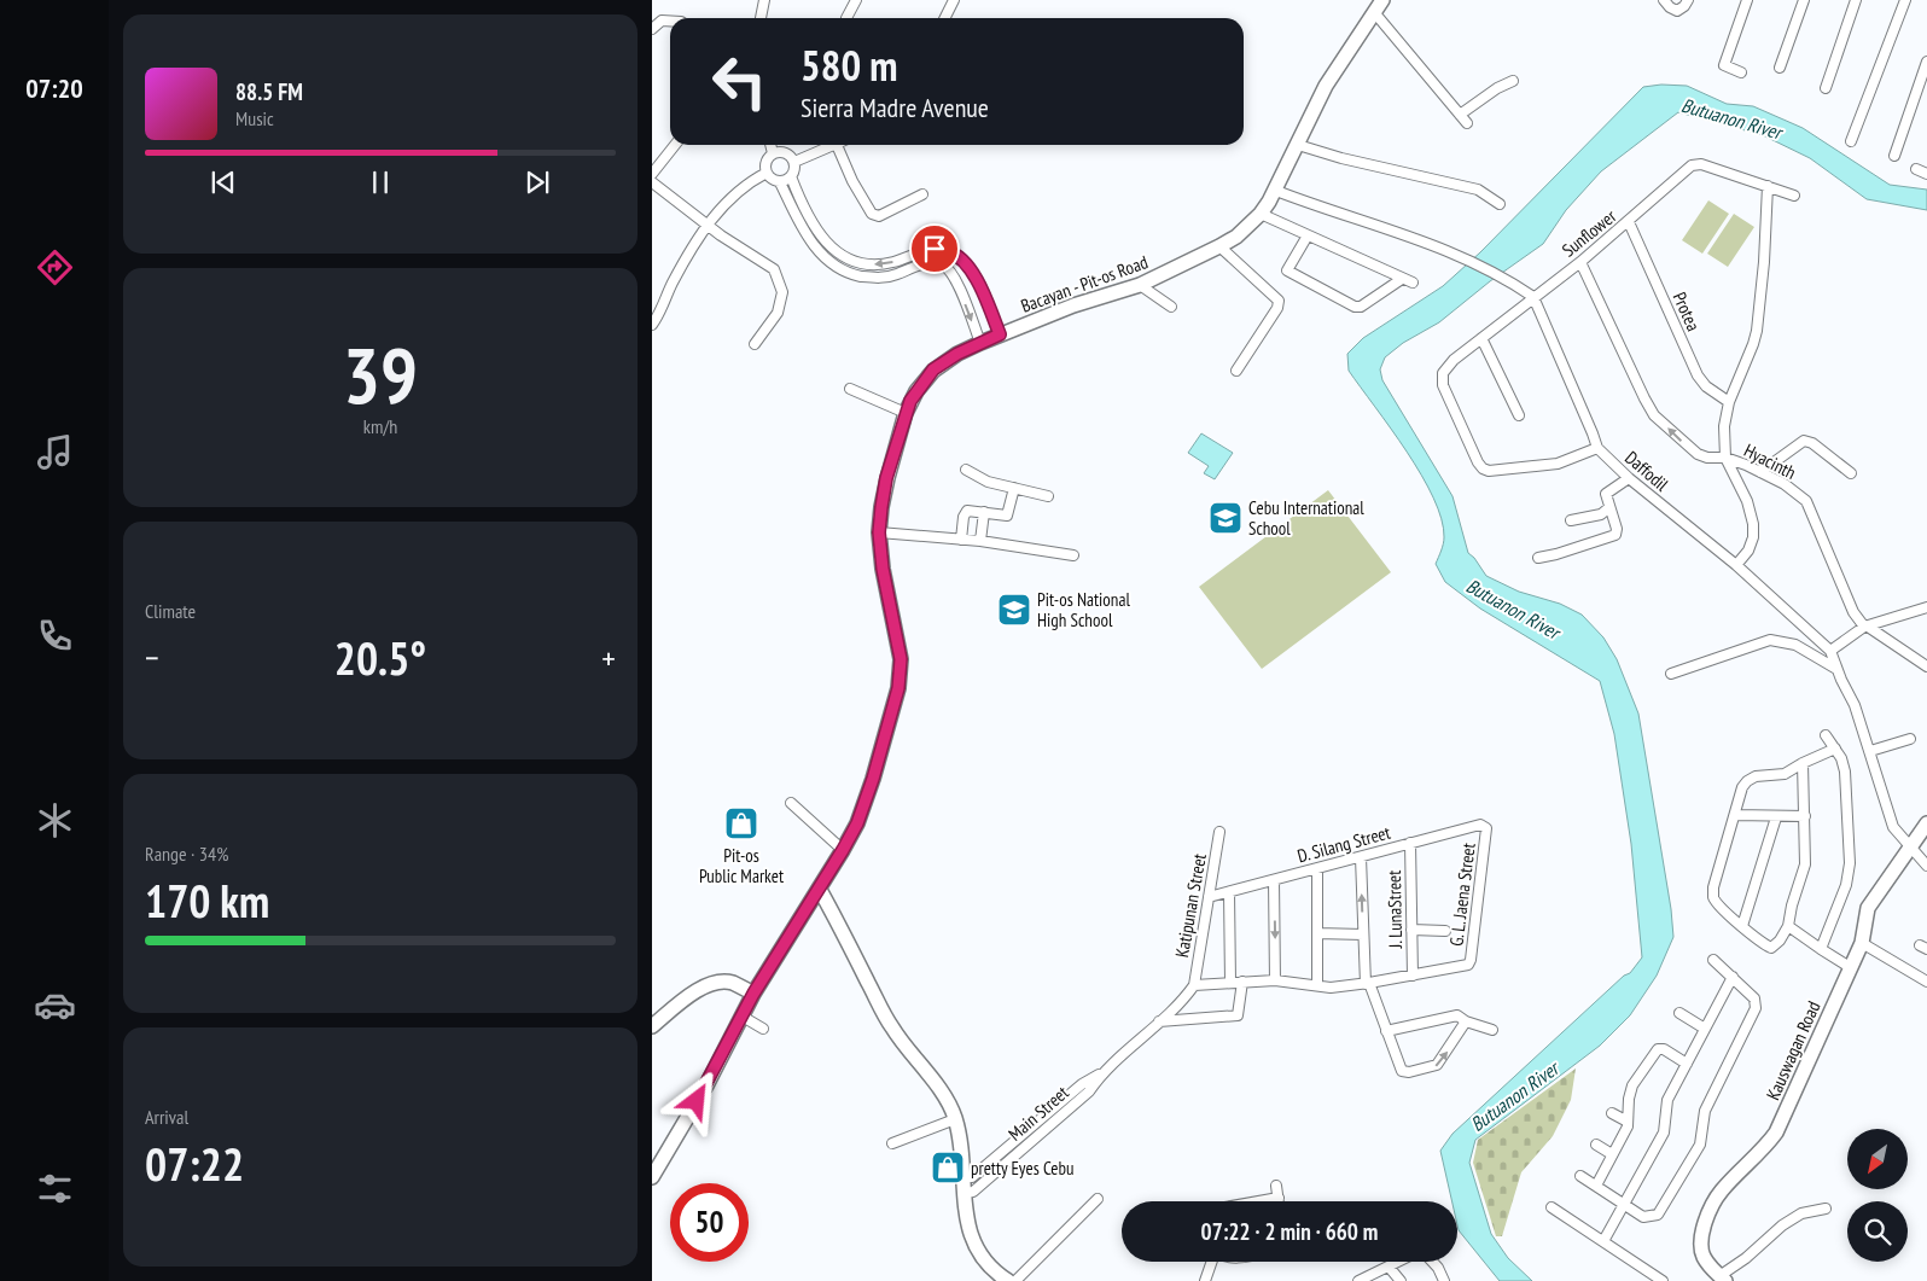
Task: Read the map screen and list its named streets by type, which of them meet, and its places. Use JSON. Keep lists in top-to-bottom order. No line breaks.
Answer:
{"streets":{"main road":["Bacayan - Pit-os Road","Kauswagan Road"],"street":["Sunflower","Protea","Hyacinth","Daffodil","D. Silang Street","G. L. Jaena Street","Katipunan Street","J. LunaStreet","Main Street"]},"crossings":[["Sunflower","Protea"],["Sunflower","Hyacinth"],["Sunflower","Daffodil"],["Daffodil","Kauswagan Road"],["D. Silang Street","G. L. Jaena Street"],["D. Silang Street","Katipunan Street"],["D. Silang Street","J. LunaStreet"],["G. L. Jaena Street","J. LunaStreet"],["Katipunan Street","Main Street"]],"one_way":["Hyacinth"],"water":["Butuanon River"],"places":{"school or university":["Cebu International School","Pit-os National High School"],"shop":["Pit-os Public Market","pretty Eyes Cebu"]},"north":"bottom left","page":{"tabs":"07:20","turn":["580 m","Sierra Madre Avenue"],"song":["88.5 FM","Music"],"tile":[["39","km/h"],"Climate",["Range · 34%","170 km"],["Arrival","07:22"]],"heat":["−","20.5°","+"],"limit":"50","trip":"07:22 · 2 min · 660 m"}}
